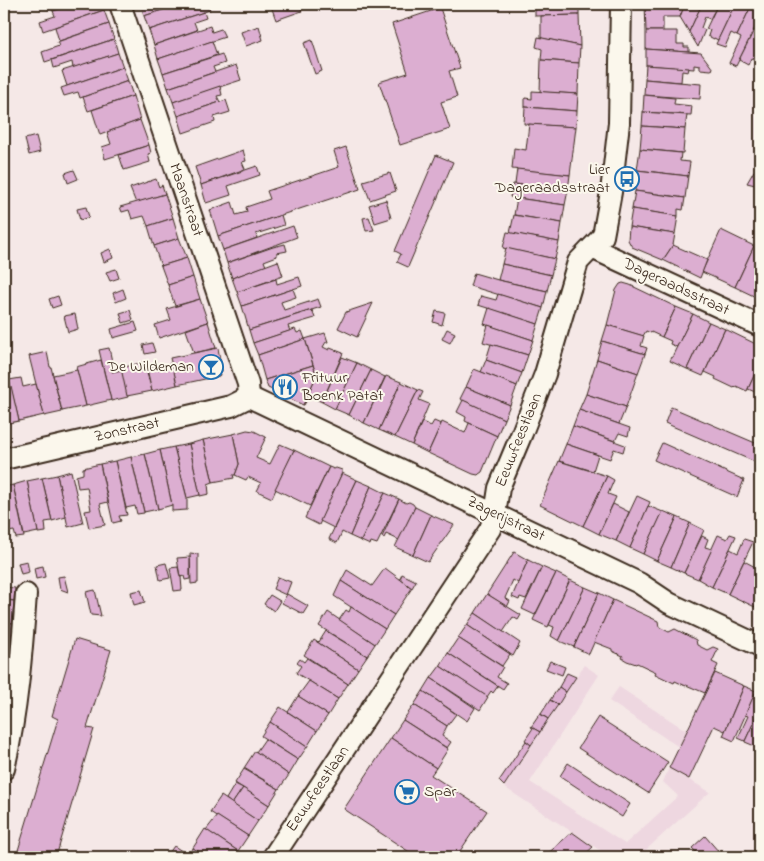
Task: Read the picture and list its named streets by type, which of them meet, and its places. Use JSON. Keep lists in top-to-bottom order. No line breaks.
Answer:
{"streets":{"street":["Maanstraat","Dageraadsstraat","Zonstraat","Eeuwfeestlaan","Zagerijstraat"]},"crossings":[["Maanstraat","Zonstraat"],["Maanstraat","Zagerijstraat"],["Dageraadsstraat","Eeuwfeestlaan"],["Zonstraat","Zagerijstraat"],["Eeuwfeestlaan","Zagerijstraat"]],"places":{"bus stop":["Lier Dageraadsstraat"],"bar":["De Wildeman"],"restaurant":["Frituur Boenk Patat"],"supermarket":["Spar"]}}
